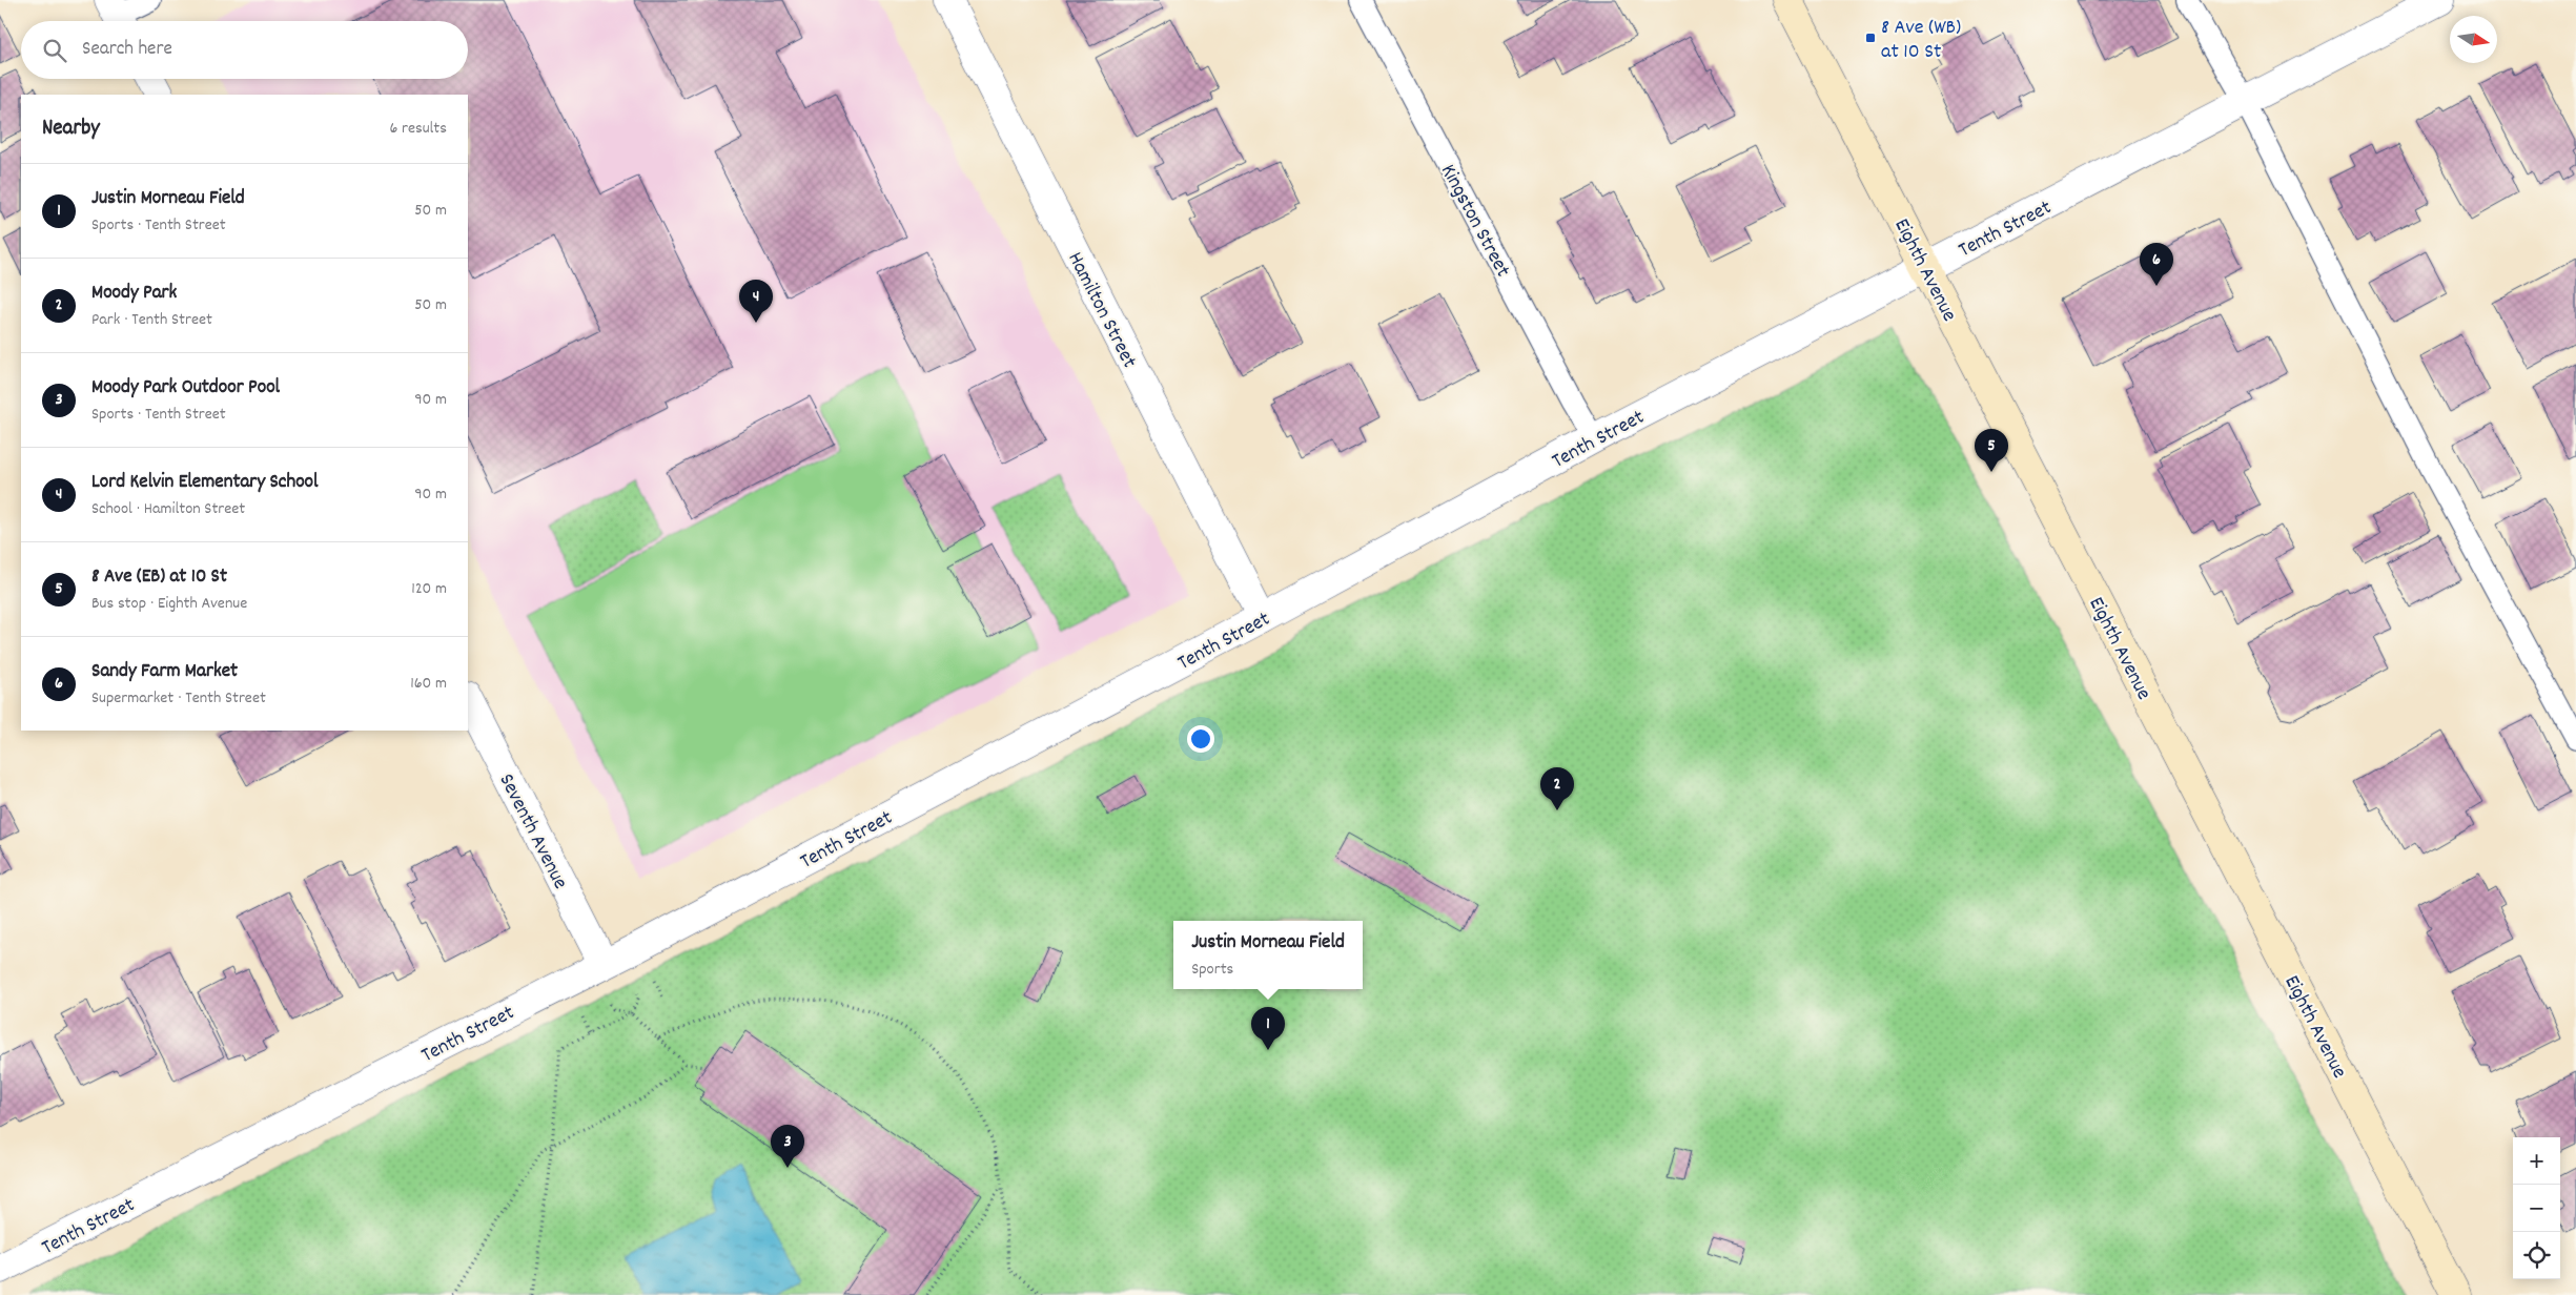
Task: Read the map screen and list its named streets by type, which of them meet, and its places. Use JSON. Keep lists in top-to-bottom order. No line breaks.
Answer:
{"streets":{"street":["Tenth Street","Eighth Avenue","Hamilton Street","Seventh Avenue"],"lane":["Kingston Street"]},"crossings":[["Kingston Street","Tenth Street"],["Tenth Street","Eighth Avenue"],["Tenth Street","Hamilton Street"],["Tenth Street","Seventh Avenue"]],"places":{"transit":["8 Ave (WB) at 10 St"]},"north":"right","page":{"search":"Search here","heading":["Nearby","6 results"],"list":[{"mark":"1","name":"Justin Morneau Field","note":"Sports · Tenth Street","value":"50 m"},{"mark":"2","name":"Moody Park","note":"Park · Tenth Street","value":"50 m"},{"mark":"3","name":"Moody Park Outdoor Pool","note":"Sports · Tenth Street","value":"90 m"},{"mark":"4","name":"Lord Kelvin Elementary School","note":"School · Hamilton Street","value":"90 m"},{"mark":"5","name":"8 Ave (EB) at 10 St","note":"Bus stop · Eighth Avenue","value":"120 m"},{"mark":"6","name":"Sandy Farm Market","note":"Supermarket · Tenth Street","value":"160 m"}],"pins":["6","4","5","2","1","3"],"popup":["Justin Morneau Field","Sports"],"map_buttons":["+","−"]}}
